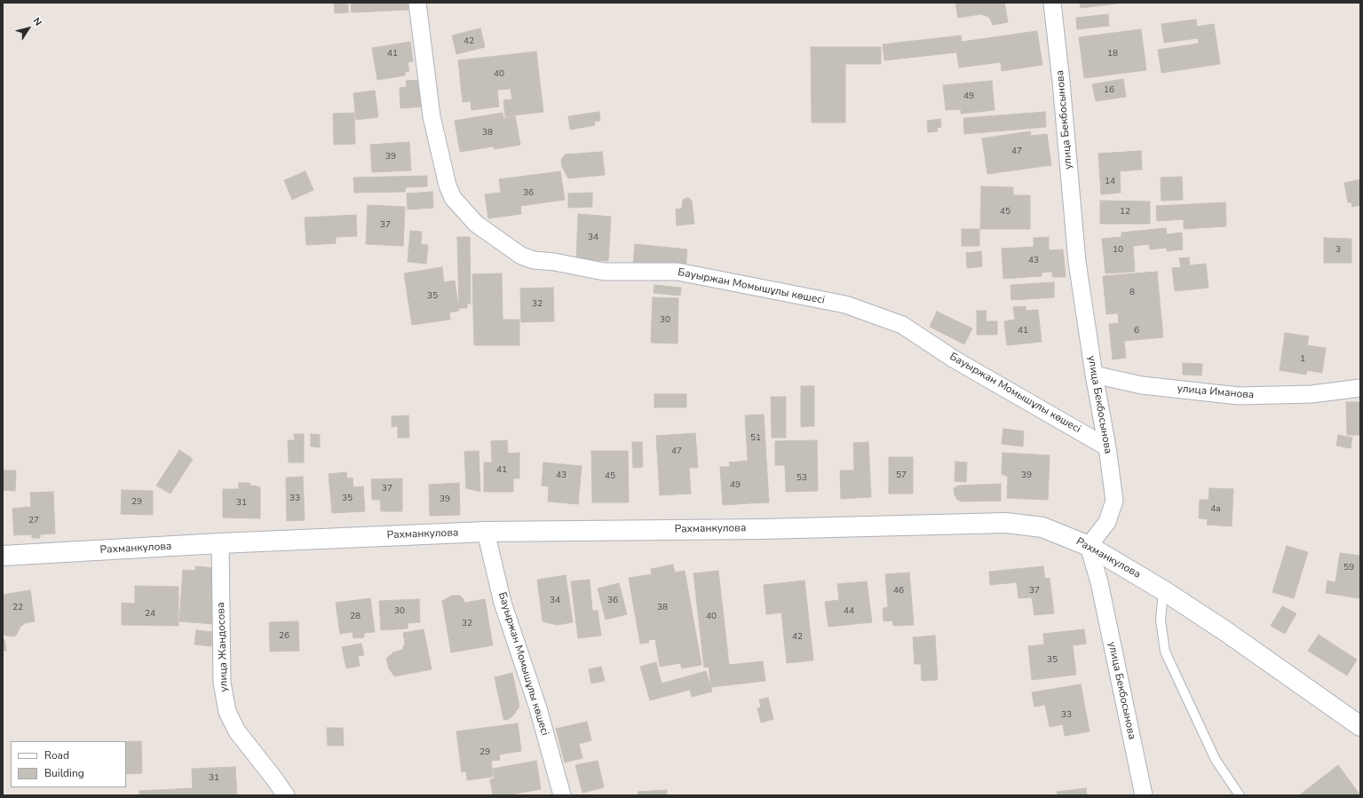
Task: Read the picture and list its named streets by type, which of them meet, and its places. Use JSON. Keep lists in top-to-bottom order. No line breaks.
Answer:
{"streets":{"street":["улица Бекбосынова","Бауыржан Момышұлы көшесі","улица Иманова","Рахманкулова","улица Жандосова"]},"crossings":[["улица Бекбосынова","Бауыржан Момышұлы көшесі"],["улица Бекбосынова","улица Иманова"],["улица Бекбосынова","Рахманкулова"],["Бауыржан Момышұлы көшесі","Рахманкулова"],["Рахманкулова","улица Жандосова"]],"house_numbers":["42","41","18","40","16","49","38","47","39","14","36","45","12","37","34","10","3","43","8","35","32","30","41","6","1","51","47","41","43","57","39","45","53","49","37","33","35","39","29","31","4а","27","59","46","37","34","36","22","38","30","44","24","28","40","32","26","42","35","33","29","31"],"legend":["Road","Building"],"north":"top right"}
